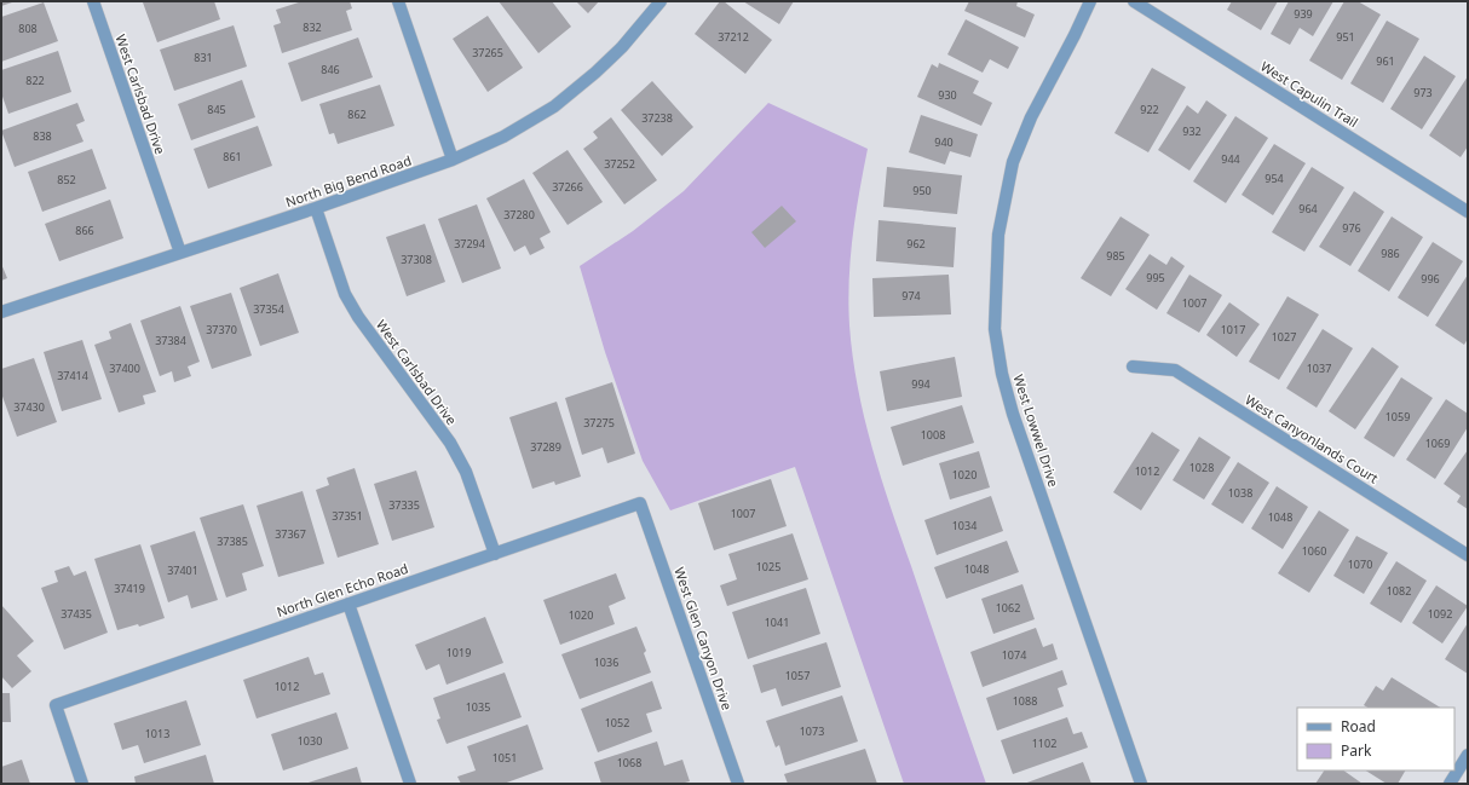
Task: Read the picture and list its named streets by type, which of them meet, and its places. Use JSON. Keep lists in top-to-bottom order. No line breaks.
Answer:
{"streets":{"street":["West Carlsbad Drive","West Capulin Trail","North Big Bend Road","West Lowwel Drive","West Canyonlands Court","North Glen Echo Road","West Glen Canyon Drive"]},"crossings":[["West Carlsbad Drive","North Big Bend Road"],["West Carlsbad Drive","North Glen Echo Road"],["North Glen Echo Road","West Glen Canyon Drive"]],"house_numbers":["939","832","808","37212","951","37265","831","961","846","822","973","930","845","922","862","37238","932","838","940","861","944","37252","954","852","37266","950","964","37280","976","866","37294","962","986","985","37308","995","996","974","1007","37354","37370","1017","1027","37384","37400","1037","37414","994","37430","1059","37275","1008","1069","37289","1028","1012","1020","1038","37335","1007","37351","1048","1034","37367","37385","1060","1070","1025","1048","37401","37419","1082","1062","37435","1092","1020","1041","1019","1074","1036","1057","1012","1088","1035","1052","1073","1013","1030","1102","1051","1068"],"legend":["Road","Park"]}
